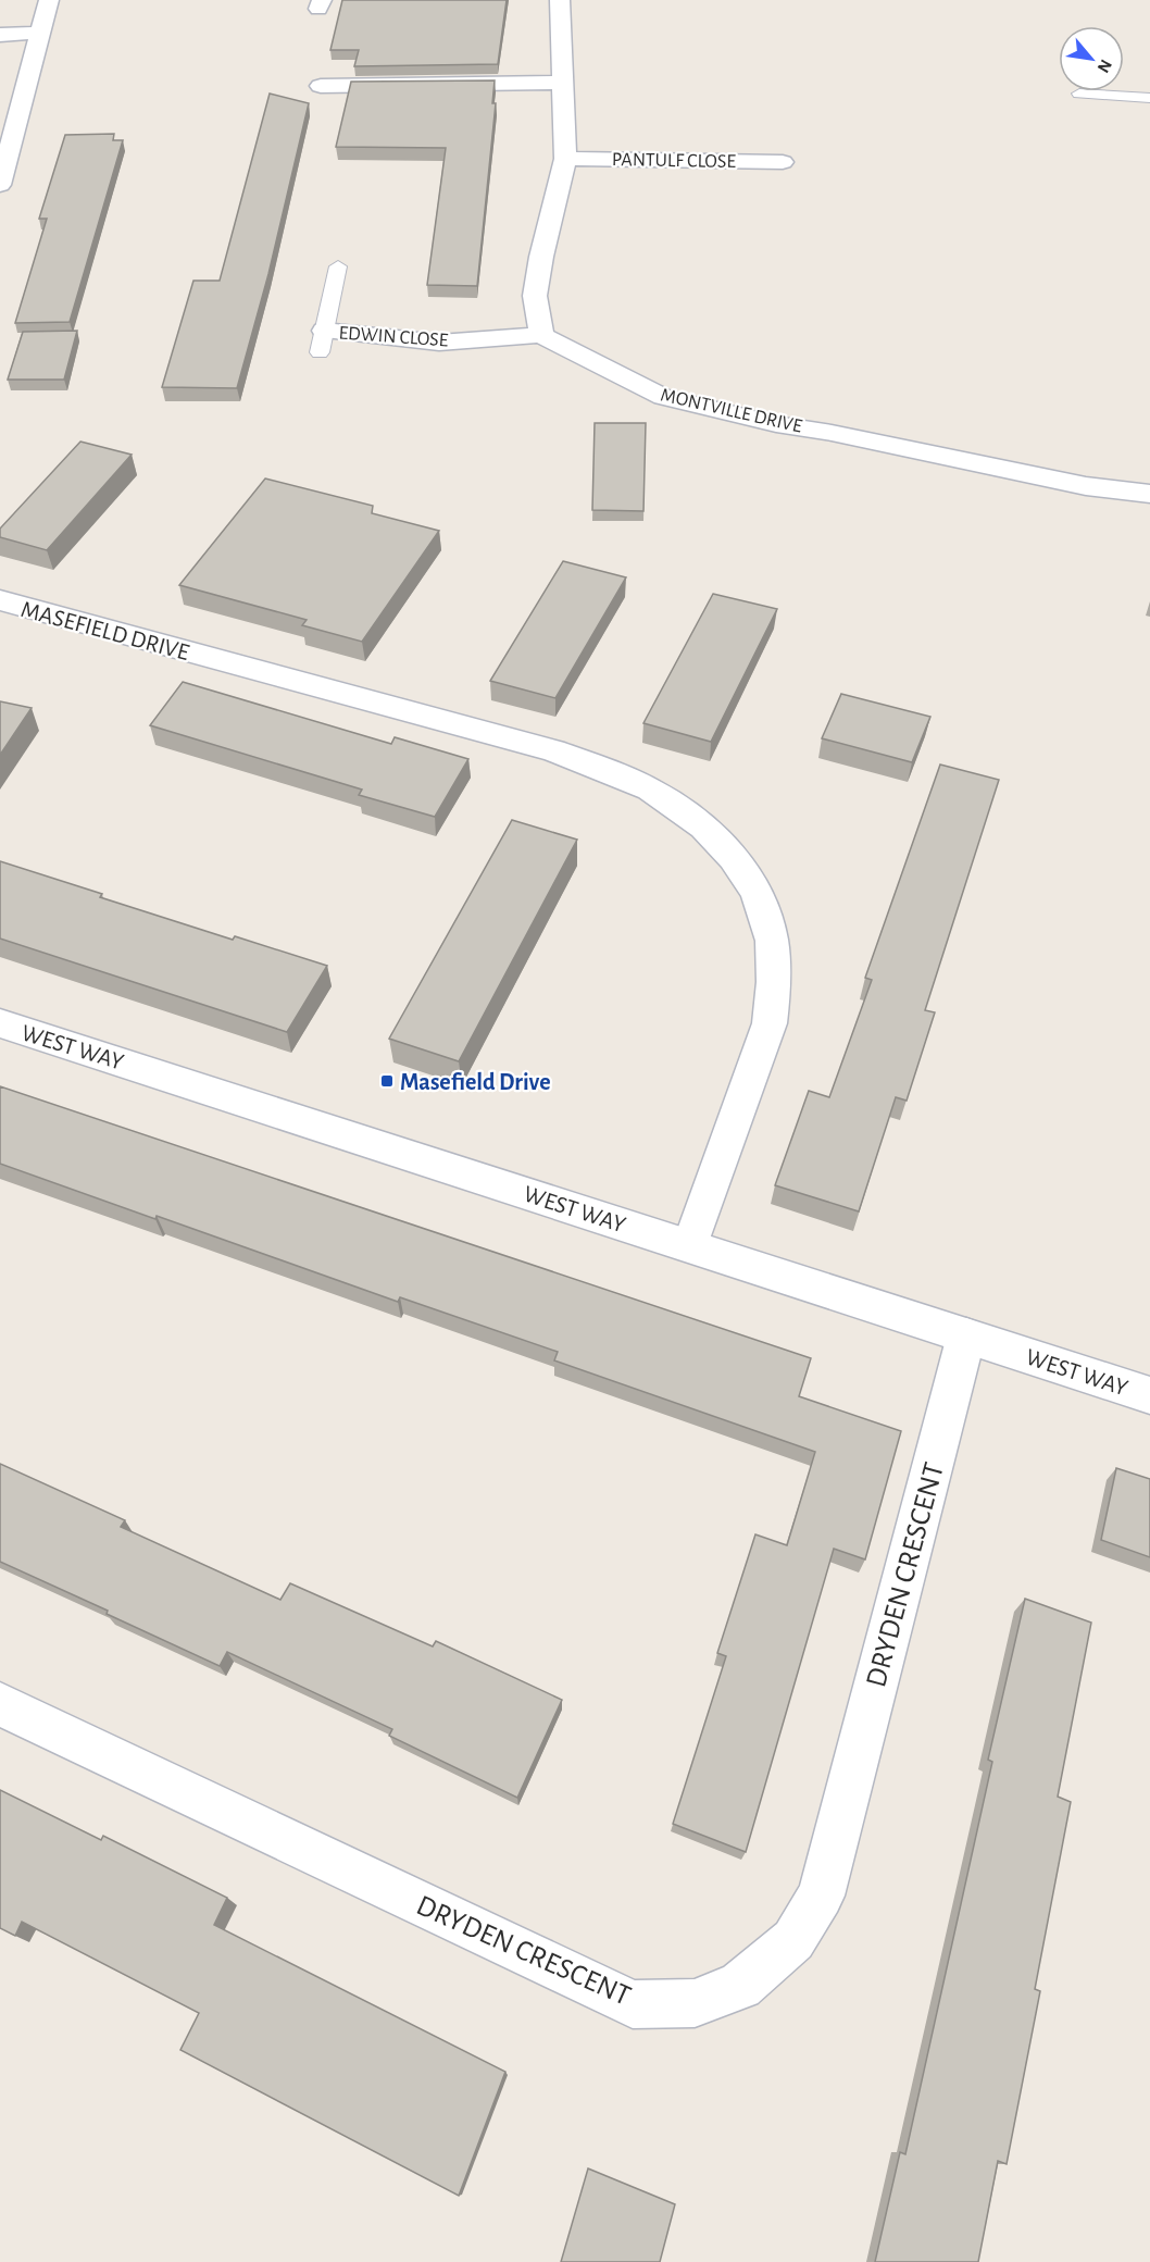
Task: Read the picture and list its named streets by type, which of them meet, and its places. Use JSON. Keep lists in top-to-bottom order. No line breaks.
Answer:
{"streets":{"street":["PANTULF CLOSE","EDWIN CLOSE","MONTVILLE DRIVE","MASEFIELD DRIVE","WEST WAY","DRYDEN CRESCENT"]},"crossings":[["EDWIN CLOSE","MONTVILLE DRIVE"],["MASEFIELD DRIVE","WEST WAY"],["WEST WAY","DRYDEN CRESCENT"]],"places":{"transit":["Masefield Drive"]},"north":"bottom right"}
